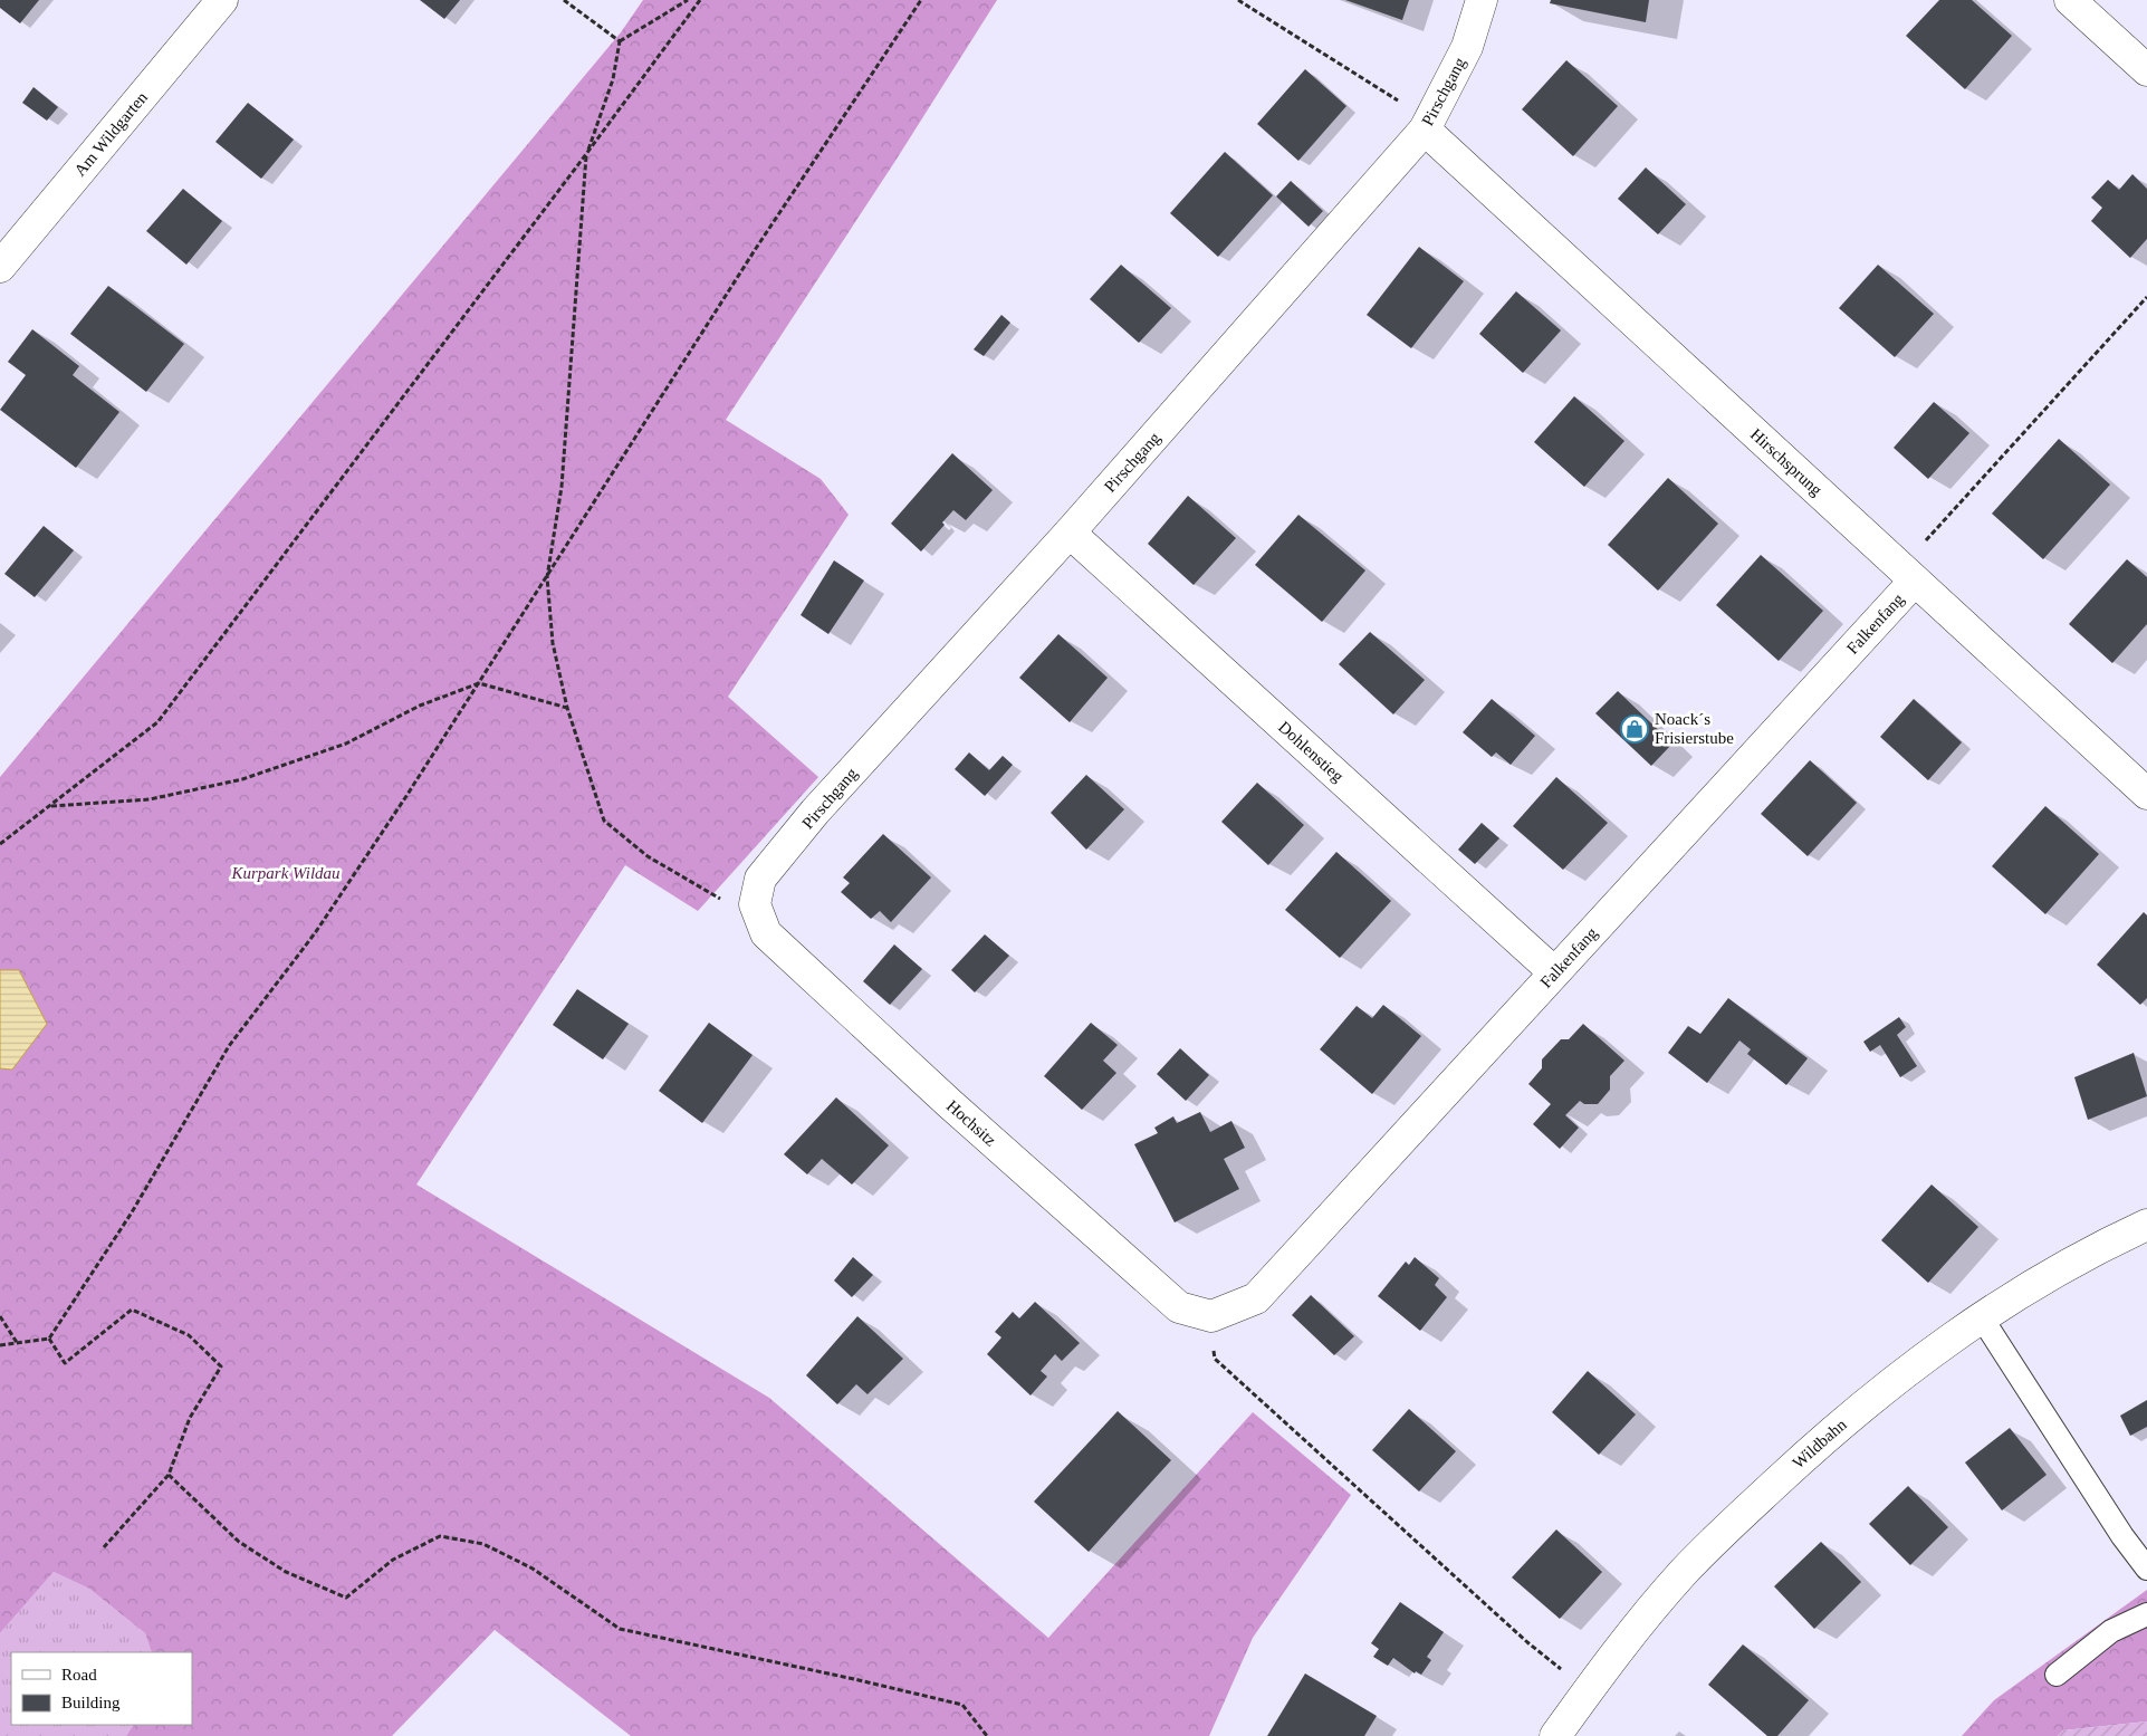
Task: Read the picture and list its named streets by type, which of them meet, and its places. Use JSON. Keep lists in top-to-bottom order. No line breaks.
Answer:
{"streets":{"street":["Pirschgang","Am Wildgarten","Hirschsprung","Falkenfang","Dohlenstieg","Hochsitz","Wildbahn"]},"crossings":[["Pirschgang","Hirschsprung"],["Pirschgang","Dohlenstieg"],["Pirschgang","Hochsitz"],["Hirschsprung","Falkenfang"],["Falkenfang","Dohlenstieg"],["Falkenfang","Hochsitz"]],"parks":["Kurpark Wildau"],"places":{"shop":["Noack´s Frisierstube"]},"legend":["Road","Building"]}
